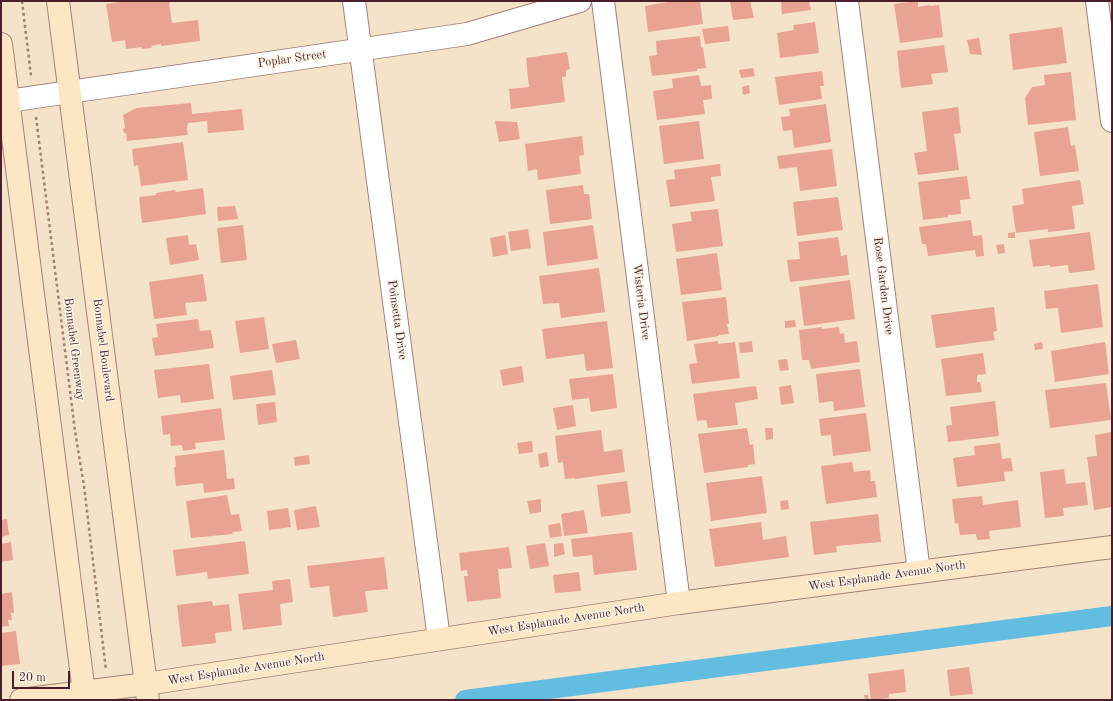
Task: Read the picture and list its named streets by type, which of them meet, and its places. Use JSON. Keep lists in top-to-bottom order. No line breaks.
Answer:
{"streets":{"street":["Poplar Street","Rose Garden Drive","Wisteria Drive","Poinsetta Drive","Bonnabel Boulevard","West Esplanade Avenue North"],"path":["Bonnabel Greenway"]},"crossings":[["Poplar Street","Poinsetta Drive"],["Poplar Street","Bonnabel Greenway"],["Poplar Street","Bonnabel Boulevard"],["Rose Garden Drive","West Esplanade Avenue North"],["Wisteria Drive","West Esplanade Avenue North"],["Poinsetta Drive","West Esplanade Avenue North"],["Bonnabel Greenway","West Esplanade Avenue North"],["Bonnabel Boulevard","West Esplanade Avenue North"]],"scale_bar":"20 m"}
